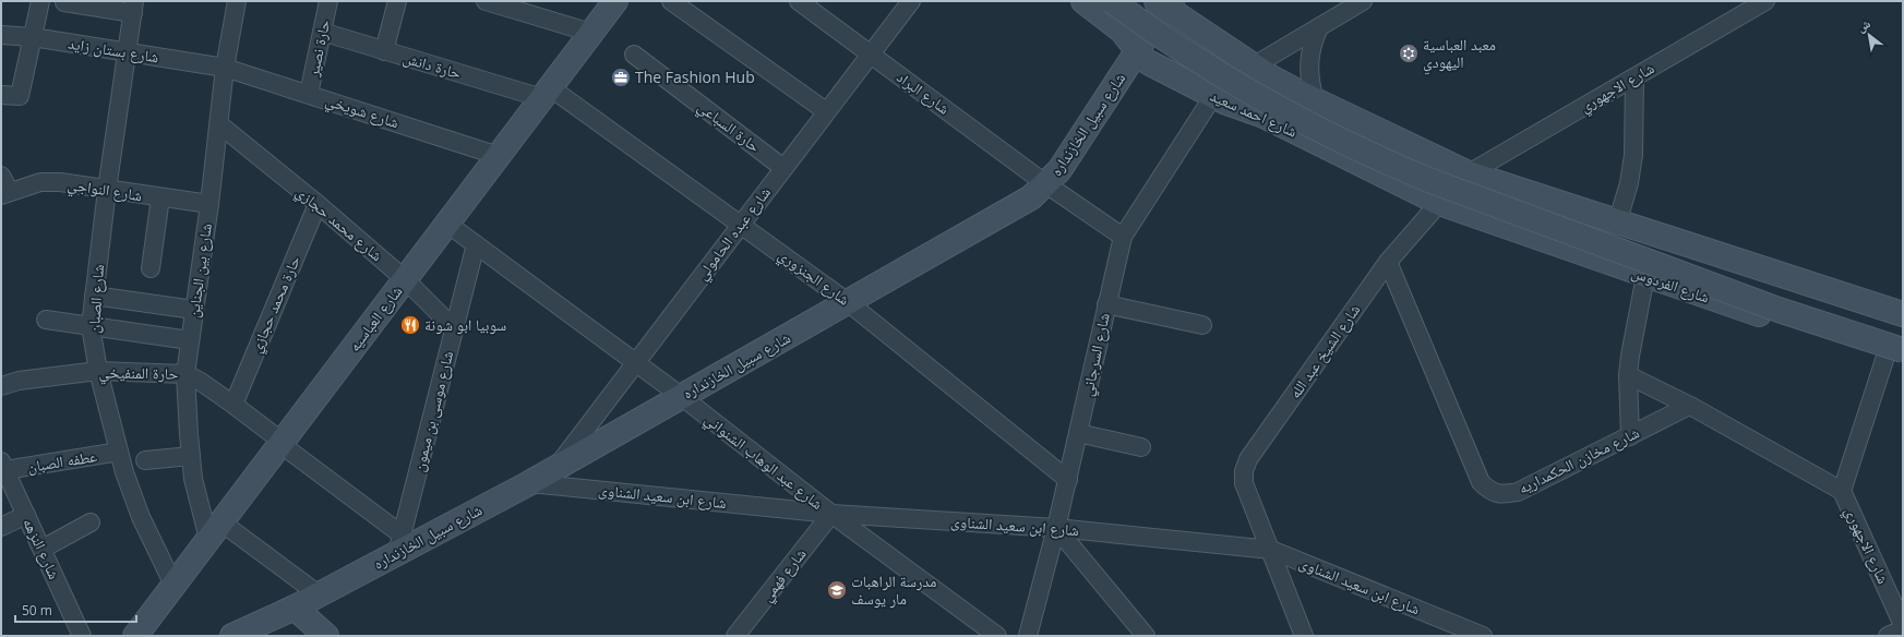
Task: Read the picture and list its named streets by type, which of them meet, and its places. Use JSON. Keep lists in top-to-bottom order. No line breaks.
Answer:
{"streets":{"main road":["شارع احمد سعيد","شارع سبيل الخازنداره","شارع الفردوس","شارع العباسيه"],"street":["حارة نصير","شارع بستان زايد","حارة دانش","شارع الاجهوري","شارع البراد","شارع شويخي","حارة السباعي","شارع النواجي","شارع محمد حجازي","شارع عبده الحامولي","شارع بين الجناين","شارع الجنزوري","شارع الصبان","حارة محمد حجازي","شارع الشيخ عبد الله","شارع السرجاني","حارة المنفيخي","شارع موسى بن ميمون","شارع مخازن الحكمداريه","عطفه الصبان","شارع عبد الوهاب الشنواني","شارع ابن سعيد الشناوى","شارع النزهه","شارع فهمي"]},"crossings":[["حارة نصير","حارة دانش"],["حارة نصير","شارع شويخي"],["شارع بستان زايد","شارع شويخي"],["شارع بستان زايد","شارع بين الجناين"],["شارع بستان زايد","شارع الصبان"],["حارة دانش","شارع الجنزوري"],["حارة دانش","شارع العباسيه"],["شارع الاجهوري","شارع الشيخ عبد الله"],["شارع البراد","شارع سبيل الخازنداره"],["شارع البراد","شارع عبده الحامولي"],["شارع البراد","شارع السرجاني"],["شارع شويخي","شارع بين الجناين"],["شارع شويخي","شارع العباسيه"],["شارع احمد سعيد","شارع سبيل الخازنداره"],["شارع احمد سعيد","شارع الفردوس"],["شارع احمد سعيد","شارع الشيخ عبد الله"],["شارع احمد سعيد","شارع السرجاني"],["شارع سبيل الخازنداره","شارع عبده الحامولي"],["شارع سبيل الخازنداره","شارع الجنزوري"],["شارع سبيل الخازنداره","حارة المنفيخي"],["شارع سبيل الخازنداره","شارع موسى بن ميمون"],["شارع سبيل الخازنداره","شارع عبد الوهاب الشنواني"],["شارع سبيل الخازنداره","شارع ابن سعيد الشناوى"],["حارة السباعي","شارع عبده الحامولي"],["شارع النواجي","شارع بين الجناين"],["شارع النواجي","شارع الصبان"],["شارع محمد حجازي","شارع بين الجناين"],["شارع محمد حجازي","حارة محمد حجازي"],["شارع محمد حجازي","شارع العباسيه"],["شارع محمد حجازي","شارع موسى بن ميمون"],["شارع عبده الحامولي","شارع الجنزوري"],["شارع عبده الحامولي","شارع عبد الوهاب الشنواني"],["شارع بين الجناين","شارع العباسيه"],["شارع بين الجناين","حارة المنفيخي"],["شارع الجنزوري","شارع العباسيه"],["شارع الجنزوري","شارع السرجاني"],["شارع الفردوس","شارع الشيخ عبد الله"],["شارع الصبان","شارع العباسيه"],["شارع الصبان","حارة المنفيخي"],["شارع الصبان","عطفه الصبان"],["حارة محمد حجازي","حارة المنفيخي"],["شارع العباسيه","حارة المنفيخي"],["شارع العباسيه","شارع عبد الوهاب الشنواني"],["شارع الشيخ عبد الله","شارع مخازن الحكمداريه"],["شارع الشيخ عبد الله","شارع ابن سعيد الشناوى"],["شارع السرجاني","شارع ابن سعيد الشناوى"],["حارة المنفيخي","شارع موسى بن ميمون"],["شارع موسى بن ميمون","شارع عبد الوهاب الشنواني"],["عطفه الصبان","شارع النزهه"],["شارع عبد الوهاب الشنواني","شارع ابن سعيد الشناوى"],["شارع عبد الوهاب الشنواني","شارع فهمي"],["شارع ابن سعيد الشناوى","شارع فهمي"]],"places":{"synagogue":["معبد العباسية اليهودي"],"office":["The Fashion Hub"],"restaurant":["سوبيا ابو شونة"],"school or university":["مدرسة الراهبات مار يوسف"]},"scale_bar":"50 m","north":"top left"}
